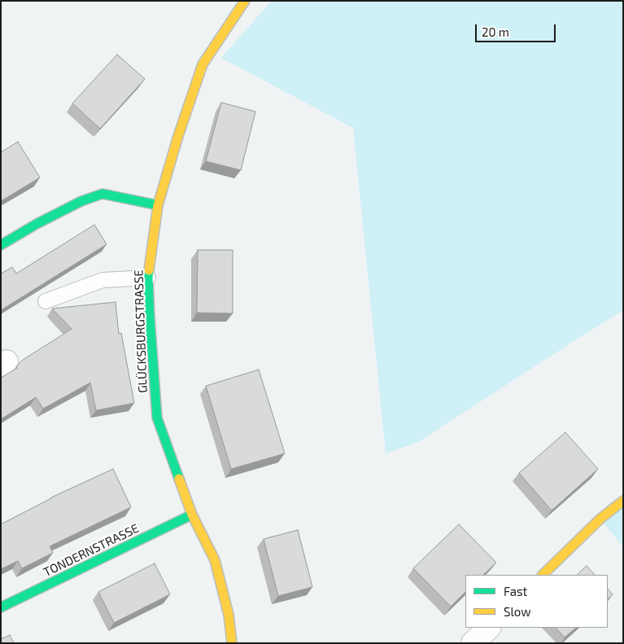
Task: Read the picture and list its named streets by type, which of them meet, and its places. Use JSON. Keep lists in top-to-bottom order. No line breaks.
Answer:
{"streets":{"street":["GLÜCKSBURGSTRASSE","TONDERNSTRASSE"]},"crossings":[["GLÜCKSBURGSTRASSE","TONDERNSTRASSE"]],"legend":["Fast","Slow"],"scale_bar":"20 m"}
